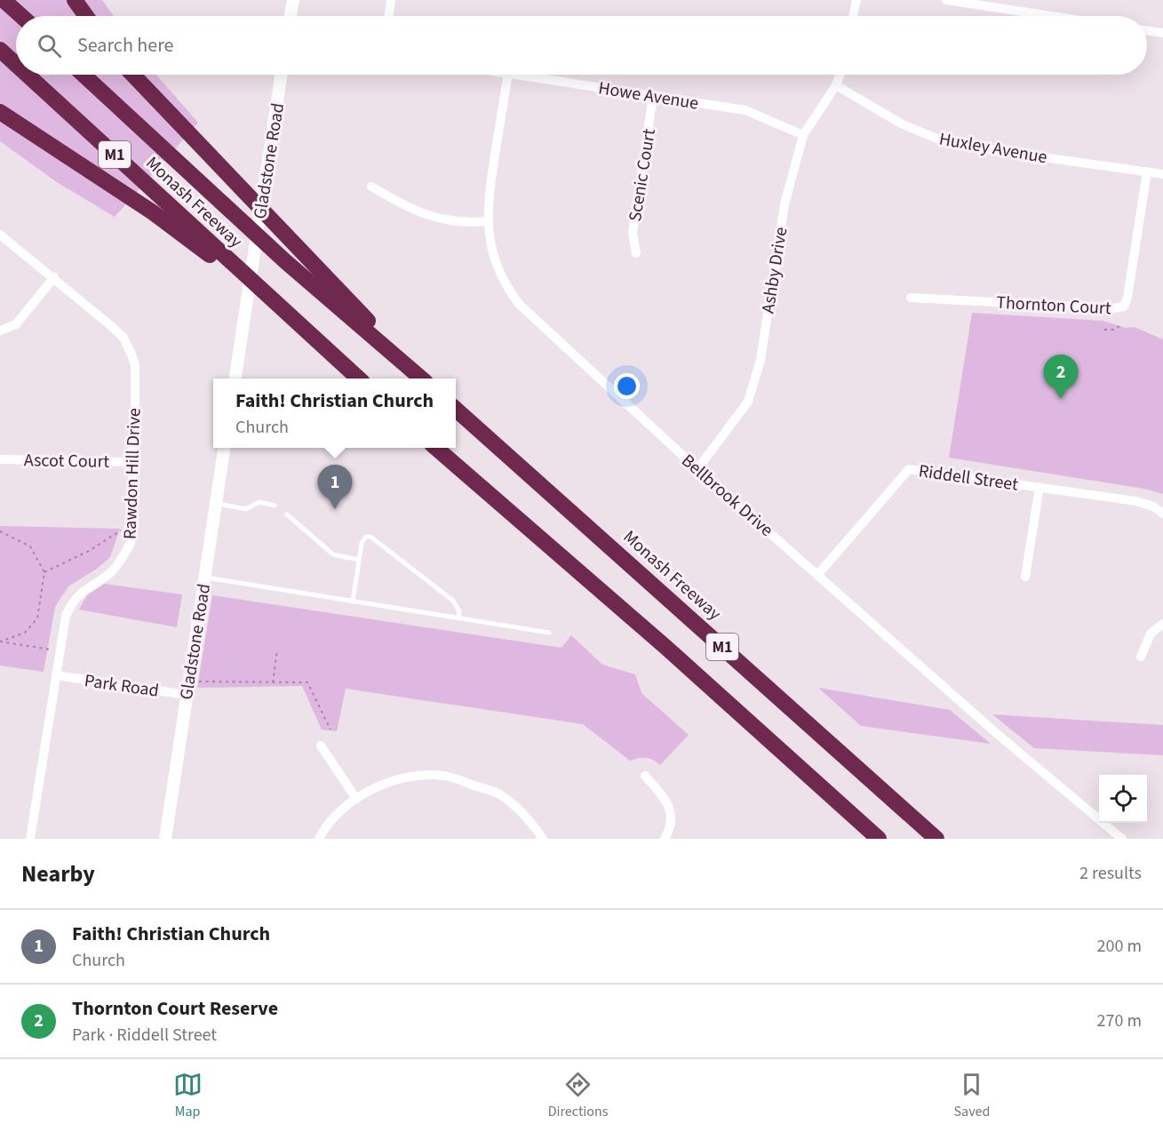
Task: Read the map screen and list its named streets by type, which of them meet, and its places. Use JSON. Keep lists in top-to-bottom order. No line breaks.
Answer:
{"streets":{"highway":["M1","Monash Freeway"],"main road":["Gladstone Road"],"street":["Howe Avenue","Huxley Avenue","Scenic Court","Ashby Drive","Thornton Court","Ascot Court","Rawdon Hill Drive","Riddell Street","Bellbrook Drive","Park Road"]},"crossings":[["Howe Avenue","Scenic Court"],["Howe Avenue","Ashby Drive"],["Huxley Avenue","Ashby Drive"],["Huxley Avenue","Thornton Court"],["Gladstone Road","Park Road"],["Ashby Drive","Bellbrook Drive"],["Ascot Court","Rawdon Hill Drive"],["Rawdon Hill Drive","Park Road"],["Riddell Street","Bellbrook Drive"]],"page":{"search":"Search here","pins":["2","1"],"popup":["Faith! Christian Church","Church"],"heading":["Nearby","2 results"],"list":[{"mark":"1","name":"Faith! Christian Church","note":"Church","value":"200 m"},{"mark":"2","name":"Thornton Court Reserve","note":"Park · Riddell Street","value":"270 m"}],"nav":["Map","Directions","Saved"]}}
